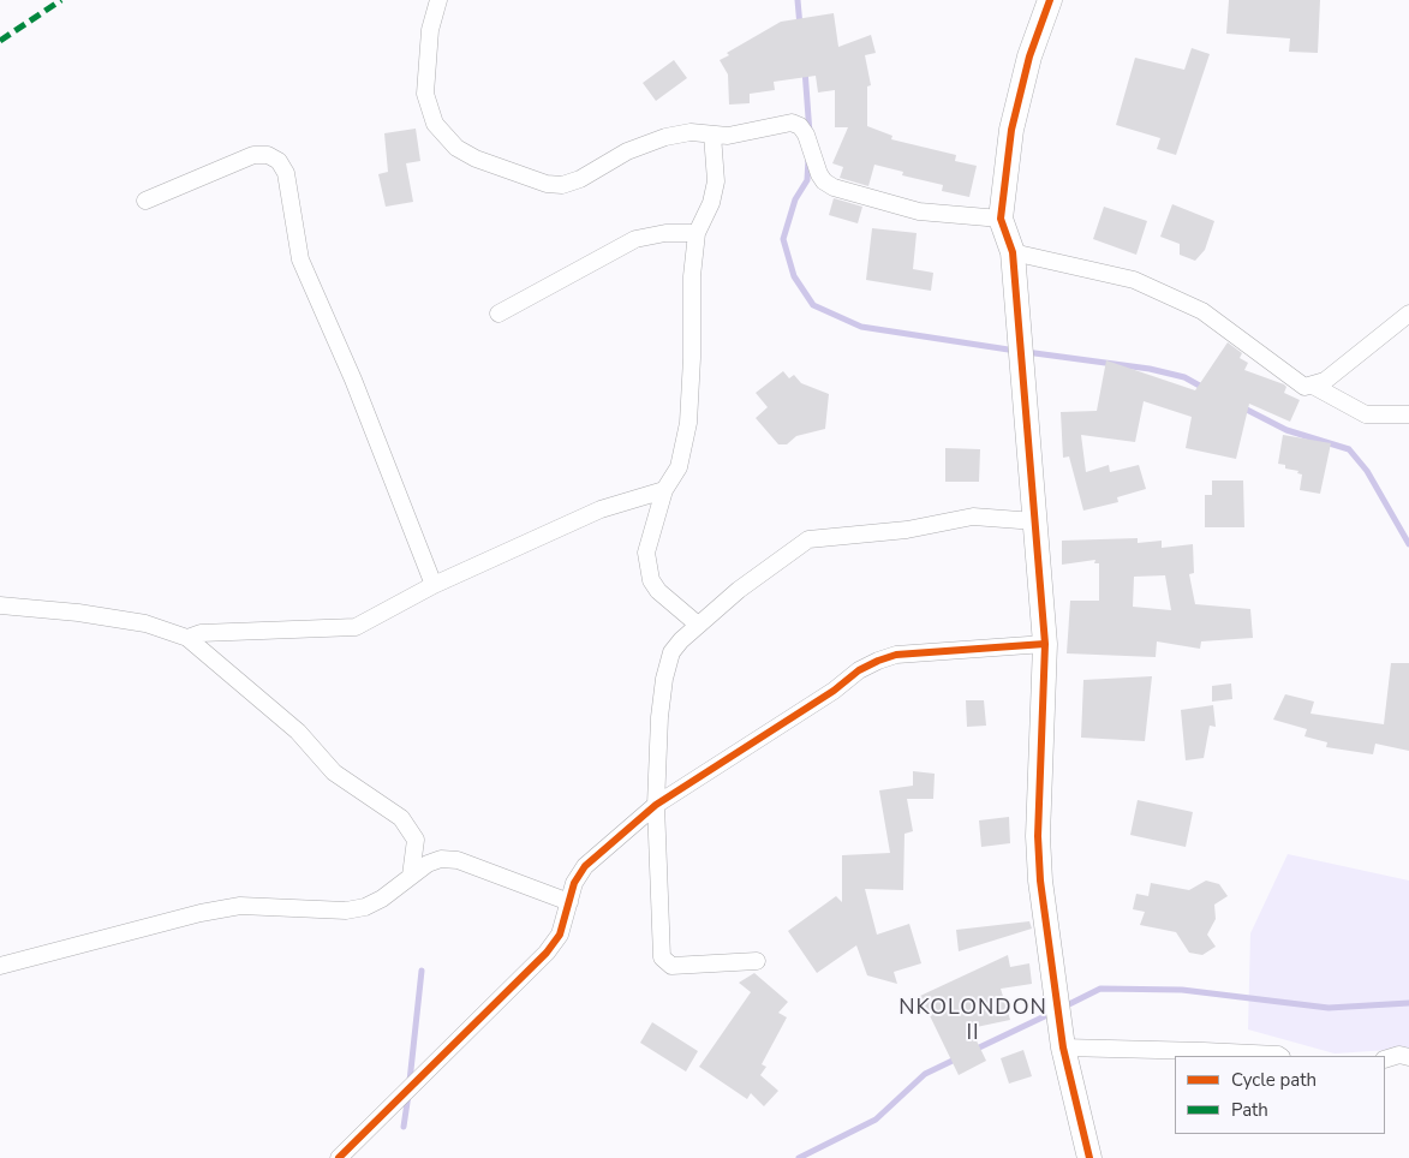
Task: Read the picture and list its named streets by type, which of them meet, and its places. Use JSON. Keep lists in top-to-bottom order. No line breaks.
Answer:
{"districts":["NKOLONDON II"],"legend":["Cycle path","Path"]}
